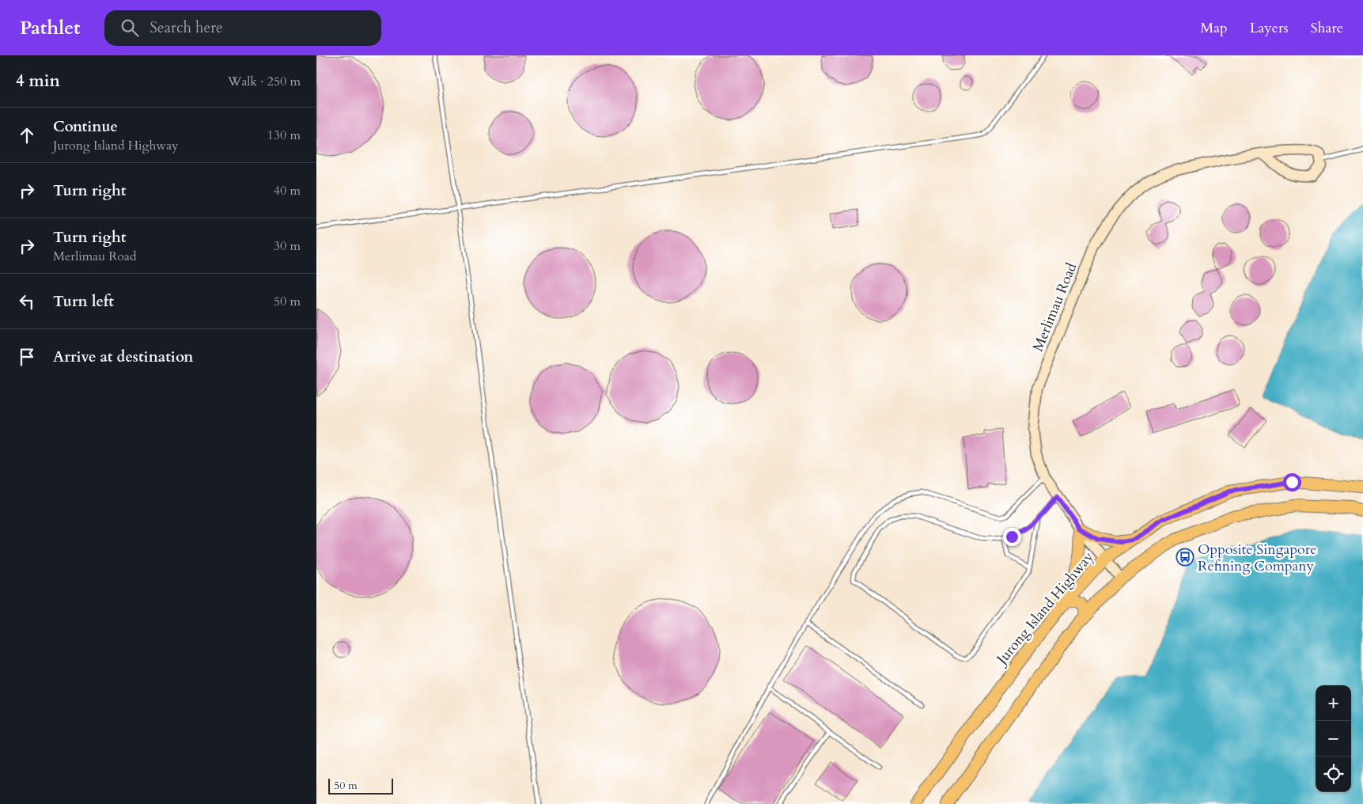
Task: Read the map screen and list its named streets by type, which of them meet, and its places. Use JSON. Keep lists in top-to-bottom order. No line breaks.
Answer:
{"streets":{"main road":["Jurong Island Highway"],"street":["Merlimau Road"]},"crossings":[["Merlimau Road","Jurong Island Highway"]],"places":{"bus stop":["Opposite Singapore Refining Company"]},"scale_bar":"50 m","page":{"header":"Pathlet","search":"Search here","nav":["Map","Layers","Share"],"heading":["4 min","Walk · 250 m"],"list":[["Continue","Jurong Island Highway","130 m"],["Turn right","40 m"],["Turn right","Merlimau Road","30 m"],["Turn left","50 m"],"Arrive at destination"],"map_buttons":["+","−"],"scale":"50 m"}}
